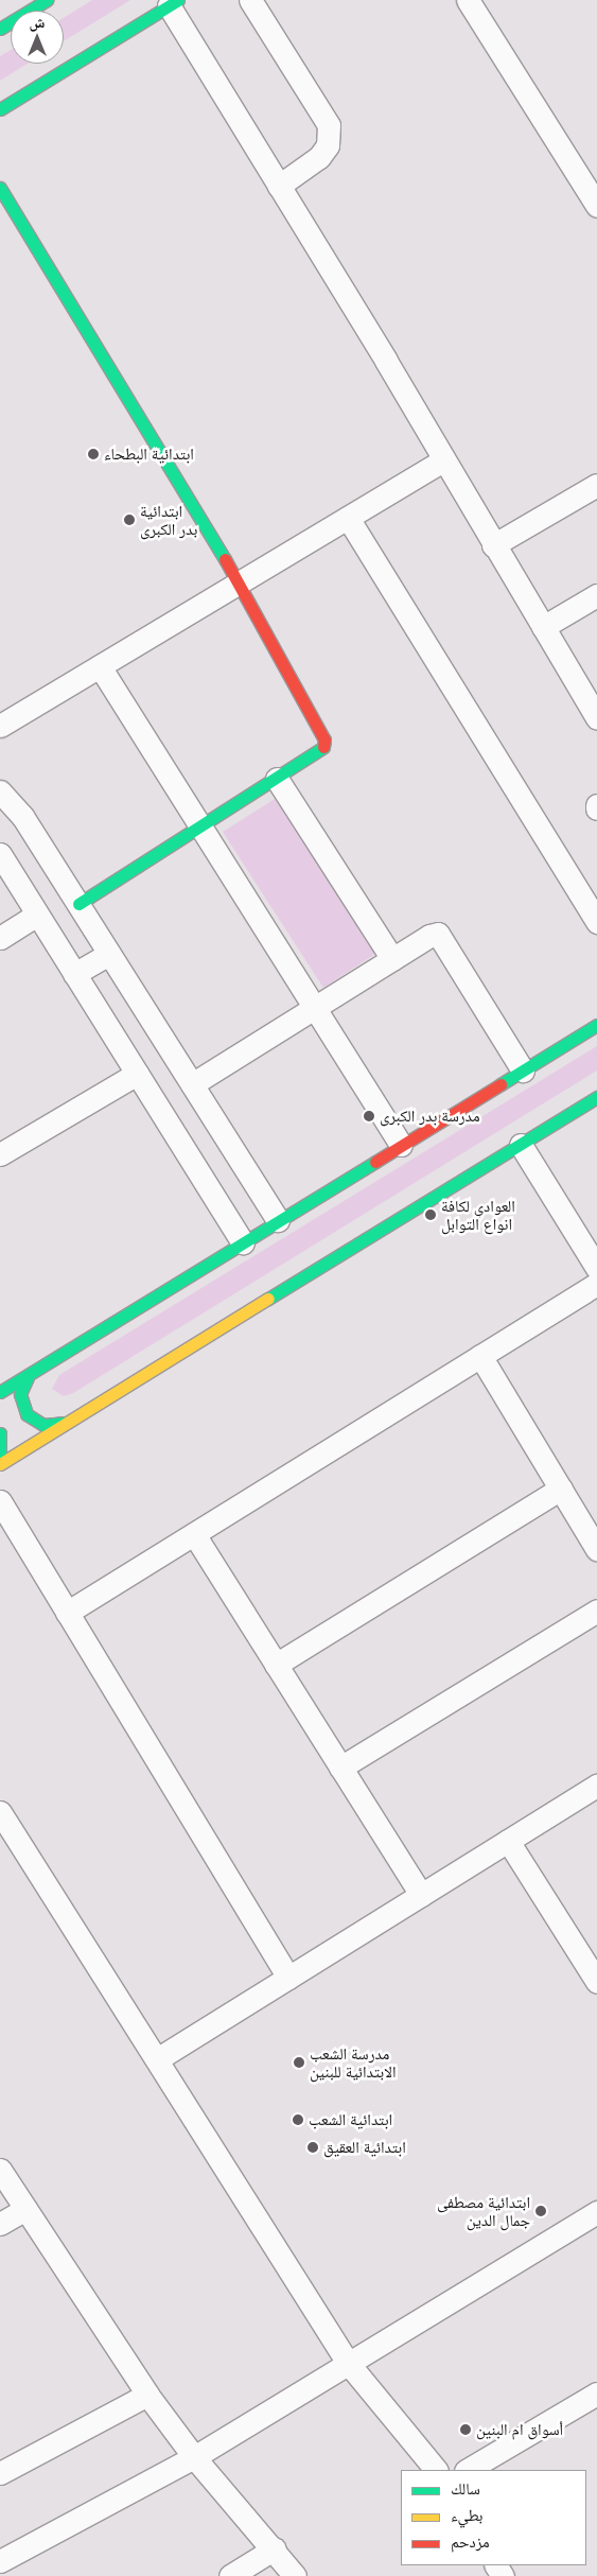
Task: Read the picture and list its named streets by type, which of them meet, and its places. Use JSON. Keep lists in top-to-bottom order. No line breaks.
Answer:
{"places":["ابتدائية البطحاء","ابتدائية بدر الكبرى","مدرسة بدر الكبرى","العوادي لكافة انواع التوابل","مدرسة الشعب الابتدائية للبنين","ابتدائية الشعب","ابتدائية العقيق","ابتدائية مصطفى جمال الدين","أسواق ام البنين"],"legend":["سالك","بطيء","مزدحم"],"north":"top"}
